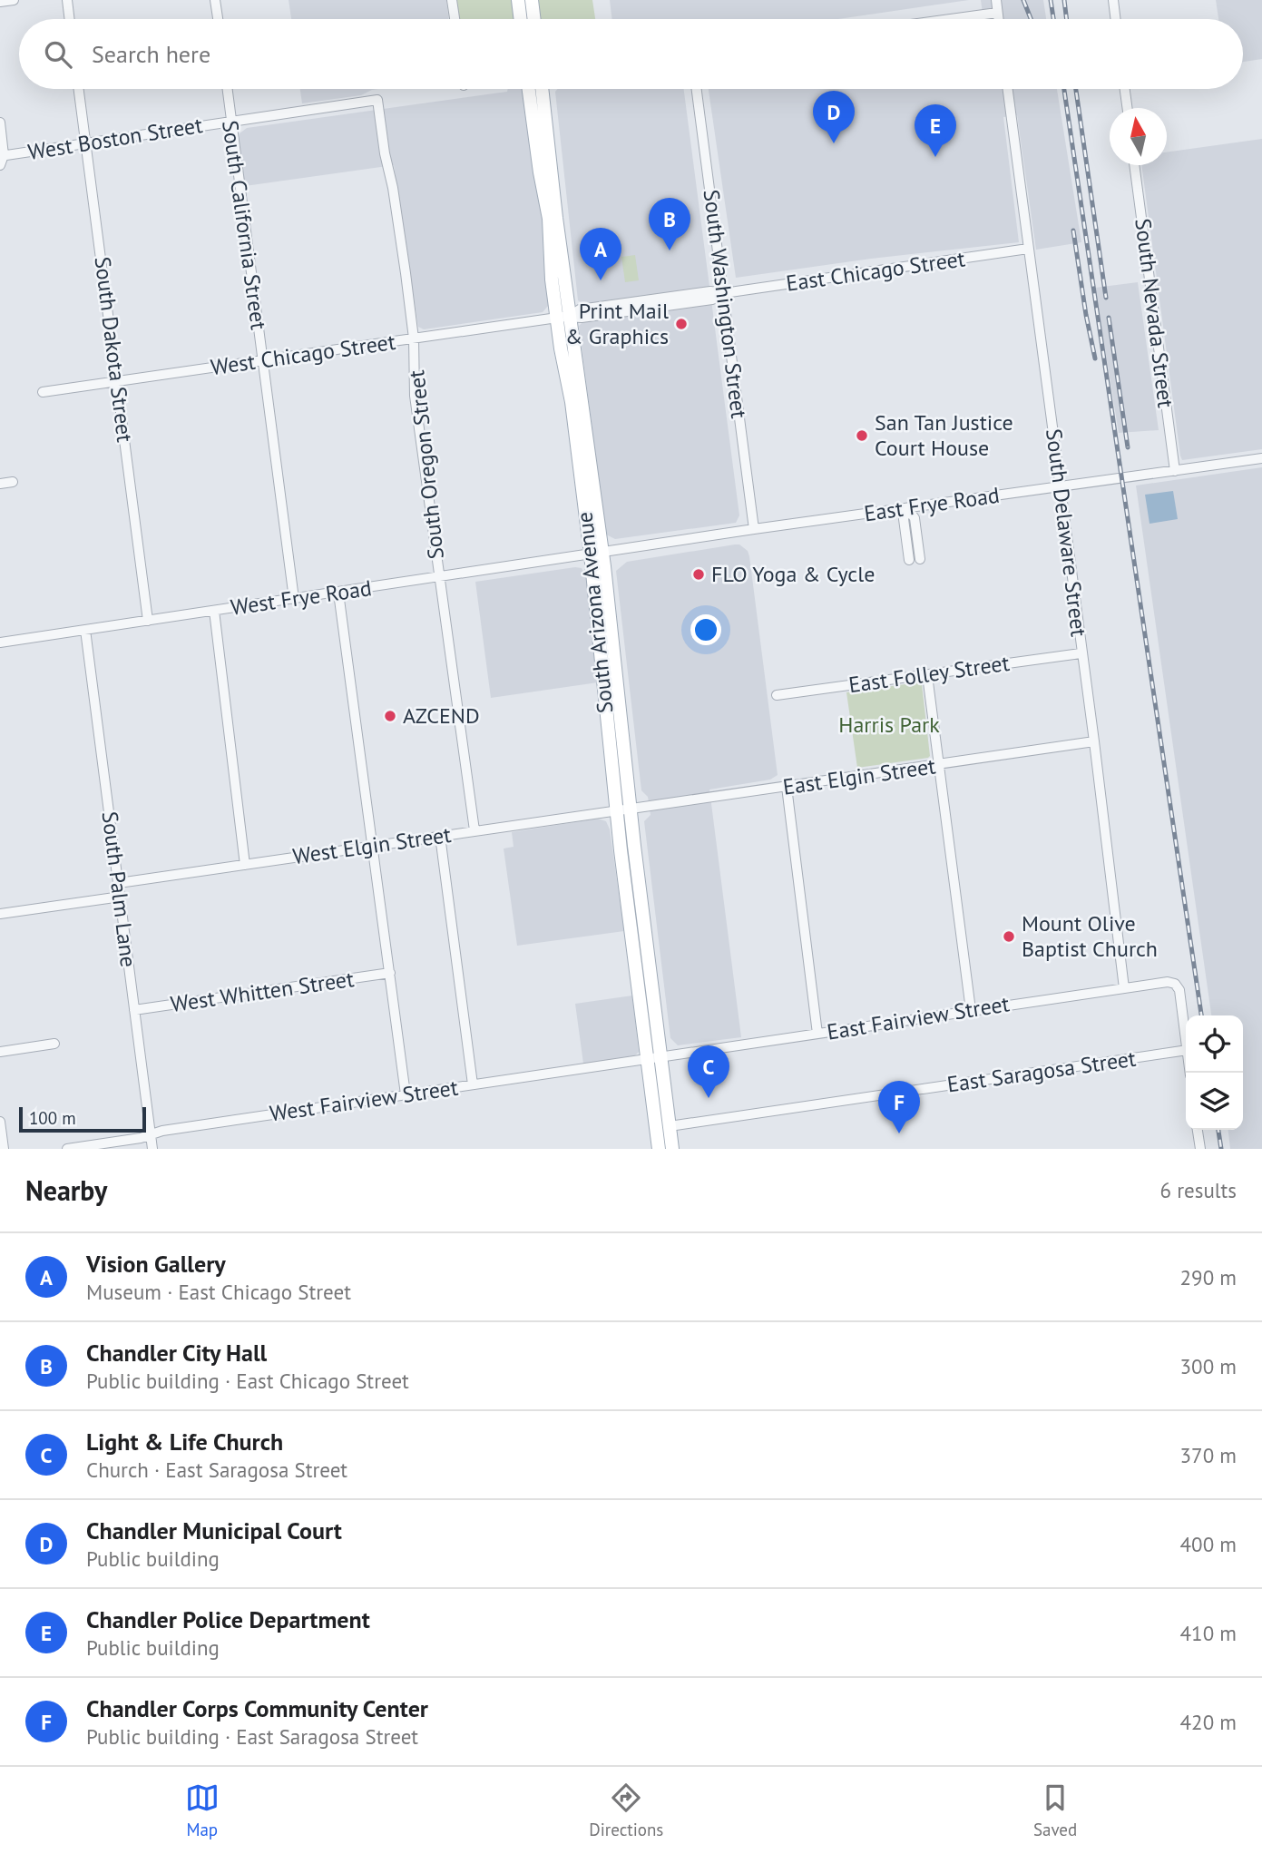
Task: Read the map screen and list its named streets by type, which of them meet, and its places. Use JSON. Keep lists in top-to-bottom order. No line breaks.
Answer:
{"streets":{"main road":["South Arizona Avenue"],"street":["West Boston Street","South California Street","East Chicago Street","South Washington Street","South Nevada Street","South Dakota Street","West Chicago Street","South Oregon Street","East Frye Road","South Delaware Street","West Frye Road","East Folley Street","East Elgin Street","West Elgin Street","South Palm Lane","West Whitten Street","East Fairview Street","East Saragosa Street","West Fairview Street"]},"crossings":[["West Boston Street","South California Street"],["West Boston Street","South Dakota Street"],["West Boston Street","South Oregon Street"],["South California Street","West Chicago Street"],["South California Street","West Frye Road"],["East Chicago Street","South Washington Street"],["East Chicago Street","West Chicago Street"],["East Chicago Street","South Delaware Street"],["East Chicago Street","South Arizona Avenue"],["South Washington Street","East Frye Road"],["South Nevada Street","East Frye Road"],["South Dakota Street","West Chicago Street"],["South Dakota Street","West Frye Road"],["West Chicago Street","South Oregon Street"],["West Chicago Street","South Arizona Avenue"],["South Oregon Street","West Frye Road"],["South Oregon Street","West Elgin Street"],["East Frye Road","South Delaware Street"],["East Frye Road","West Frye Road"],["East Frye Road","South Arizona Avenue"],["South Delaware Street","East Folley Street"],["South Delaware Street","East Elgin Street"],["South Delaware Street","East Fairview Street"],["West Frye Road","South Arizona Avenue"],["West Frye Road","South Palm Lane"],["South Arizona Avenue","East Elgin Street"],["South Arizona Avenue","West Elgin Street"],["South Arizona Avenue","East Fairview Street"],["South Arizona Avenue","East Saragosa Street"],["South Arizona Avenue","West Fairview Street"],["East Elgin Street","West Elgin Street"],["West Elgin Street","South Palm Lane"],["South Palm Lane","West Whitten Street"],["South Palm Lane","West Fairview Street"],["East Fairview Street","West Fairview Street"]],"parks":["Harris Park"],"places":["Print Mail & Graphics","San Tan Justice Court House","FLO Yoga & Cycle","AZCEND","Mount Olive Baptist Church"],"scale_bar":"100 m","north":"top","page":{"search":"Search here","pins":["D","E","B","A","C","F"],"scale":"100 m","heading":["Nearby","6 results"],"list":[{"mark":"A","name":"Vision Gallery","note":"Museum · East Chicago Street","value":"290 m"},{"mark":"B","name":"Chandler City Hall","note":"Public building · East Chicago Street","value":"300 m"},{"mark":"C","name":"Light & Life Church","note":"Church · East Saragosa Street","value":"370 m"},{"mark":"D","name":"Chandler Municipal Court","note":"Public building","value":"400 m"},{"mark":"E","name":"Chandler Police Department","note":"Public building","value":"410 m"},{"mark":"F","name":"Chandler Corps Community Center","note":"Public building · East Saragosa Street","value":"420 m"}],"nav":["Map","Directions","Saved"]}}
